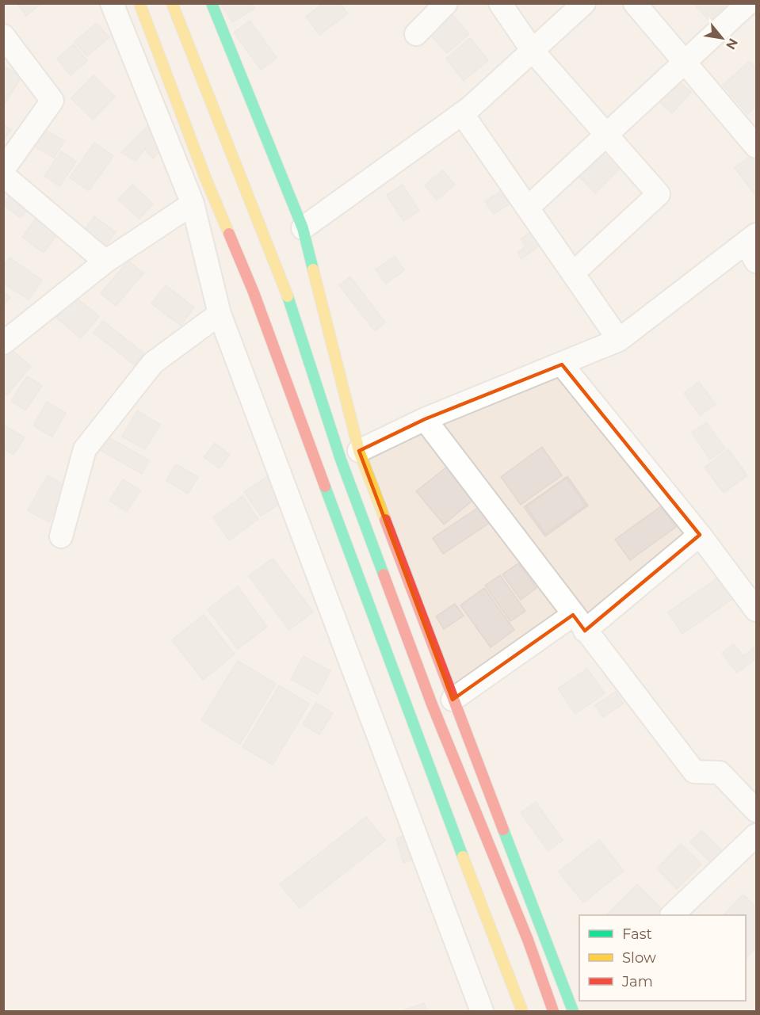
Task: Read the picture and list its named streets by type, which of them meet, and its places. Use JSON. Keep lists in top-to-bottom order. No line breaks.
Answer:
{"legend":["Fast","Slow","Jam"],"north":"bottom right"}
